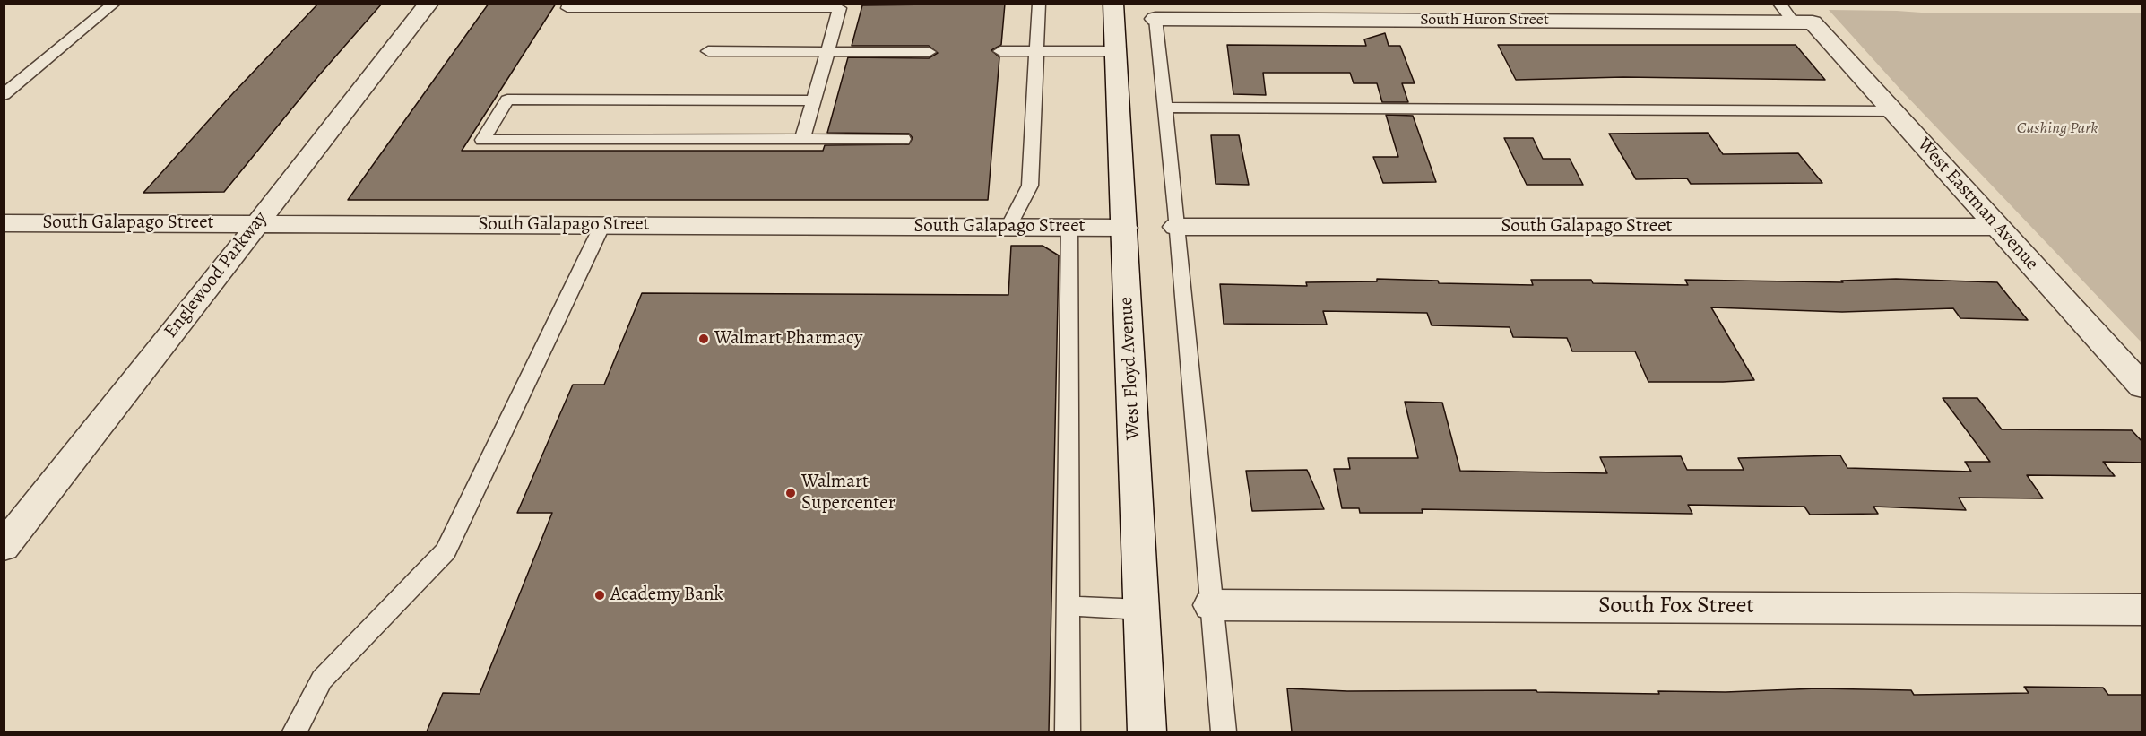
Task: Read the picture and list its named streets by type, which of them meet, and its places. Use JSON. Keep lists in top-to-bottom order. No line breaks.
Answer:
{"streets":{"street":["South Huron Street","West Eastman Avenue","South Galapago Street","Englewood Parkway","West Floyd Avenue","South Fox Street"]},"crossings":[["South Huron Street","West Eastman Avenue"],["West Eastman Avenue","South Galapago Street"],["South Galapago Street","Englewood Parkway"],["South Galapago Street","West Floyd Avenue"]],"parks":["Cushing Park"],"places":["Walmart Pharmacy","Walmart Supercenter","Academy Bank"]}
